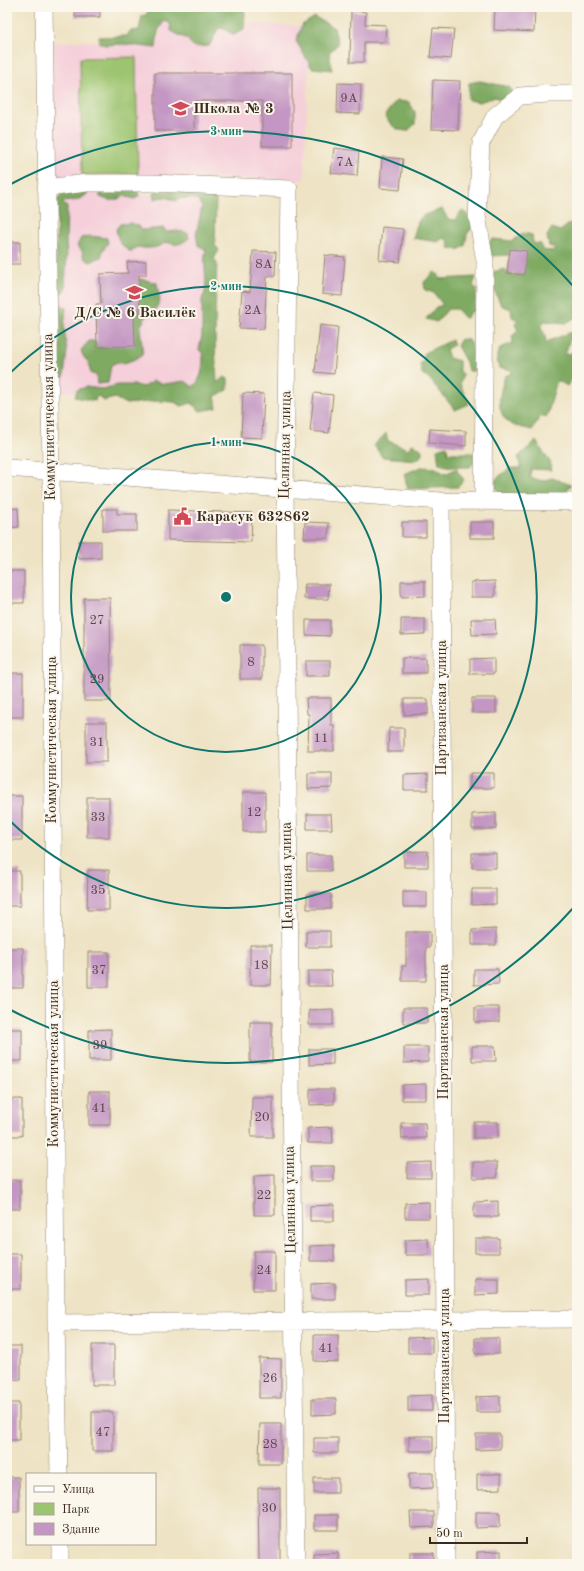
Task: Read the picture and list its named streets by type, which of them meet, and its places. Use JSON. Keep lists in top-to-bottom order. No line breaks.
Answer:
{"streets":{"street":["Коммунистическая улица","Целинная улица","Партизанская улица"]},"crossings":[["Коммунистическая улица","Целинная улица"]],"places":{"school or university":["Школа № 3","Д/С № 6 Василёк"],"public building":["Карасук 632862"]},"house_numbers":["9А","7А","8А","2А","27","8","29","11","31","12","33","35","18","37","39","41","20","22","24","41","26","47","28","30"],"legend":["Улица","Парк","Здание"],"scale_bar":"50 m","rings":["3 мин","2 мин","1 мин"]}
